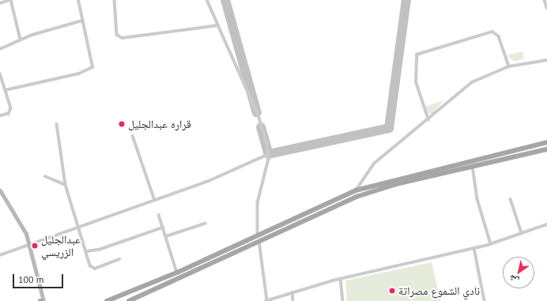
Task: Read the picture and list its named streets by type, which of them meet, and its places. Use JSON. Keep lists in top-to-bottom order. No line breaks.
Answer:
{"places":["قراره عبدالجليل","عبدالجليل الزريسي","نادي الشموع مصراتة"],"scale_bar":"100 m","north":"bottom left"}
